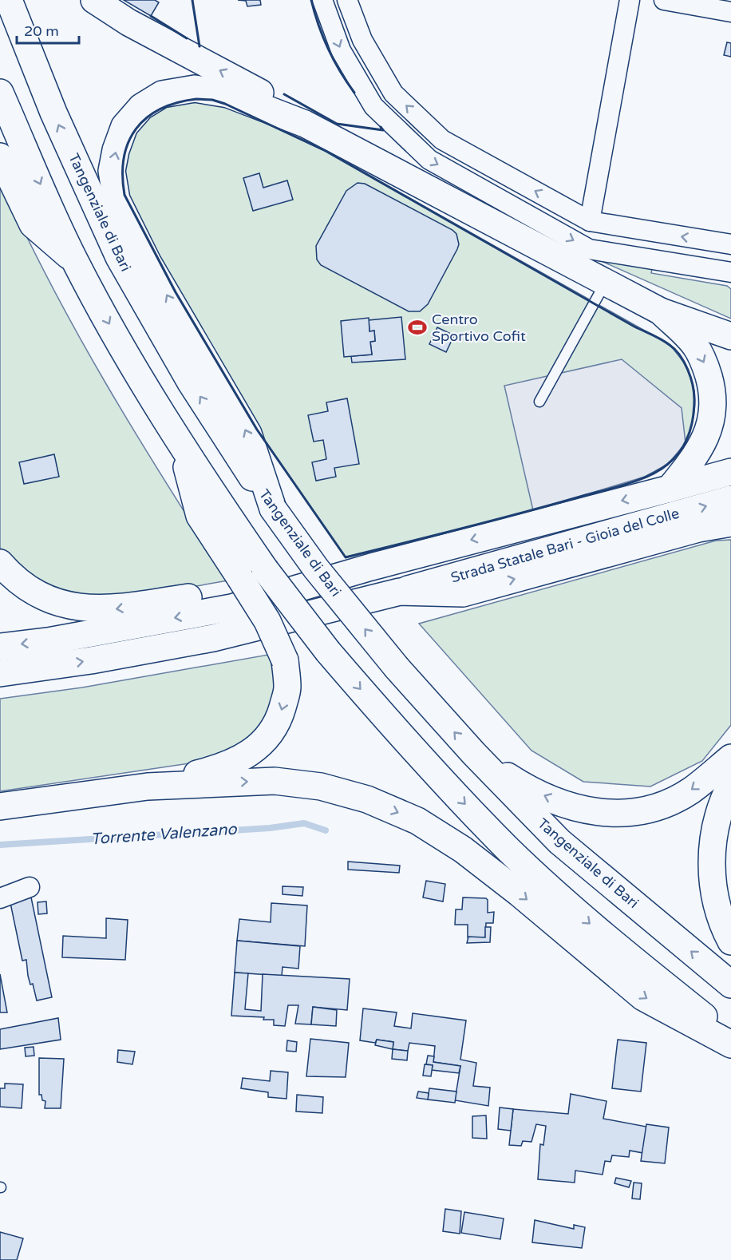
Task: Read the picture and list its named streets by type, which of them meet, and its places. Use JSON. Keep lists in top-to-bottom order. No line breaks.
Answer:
{"streets":{"main road":["Tangenziale di Bari","Strada Statale Bari - Gioia del Colle"]},"water":["Torrente Valenzano"],"places":{"sports":["Centro Sportivo Cofit"]},"scale_bar":"20 m"}
